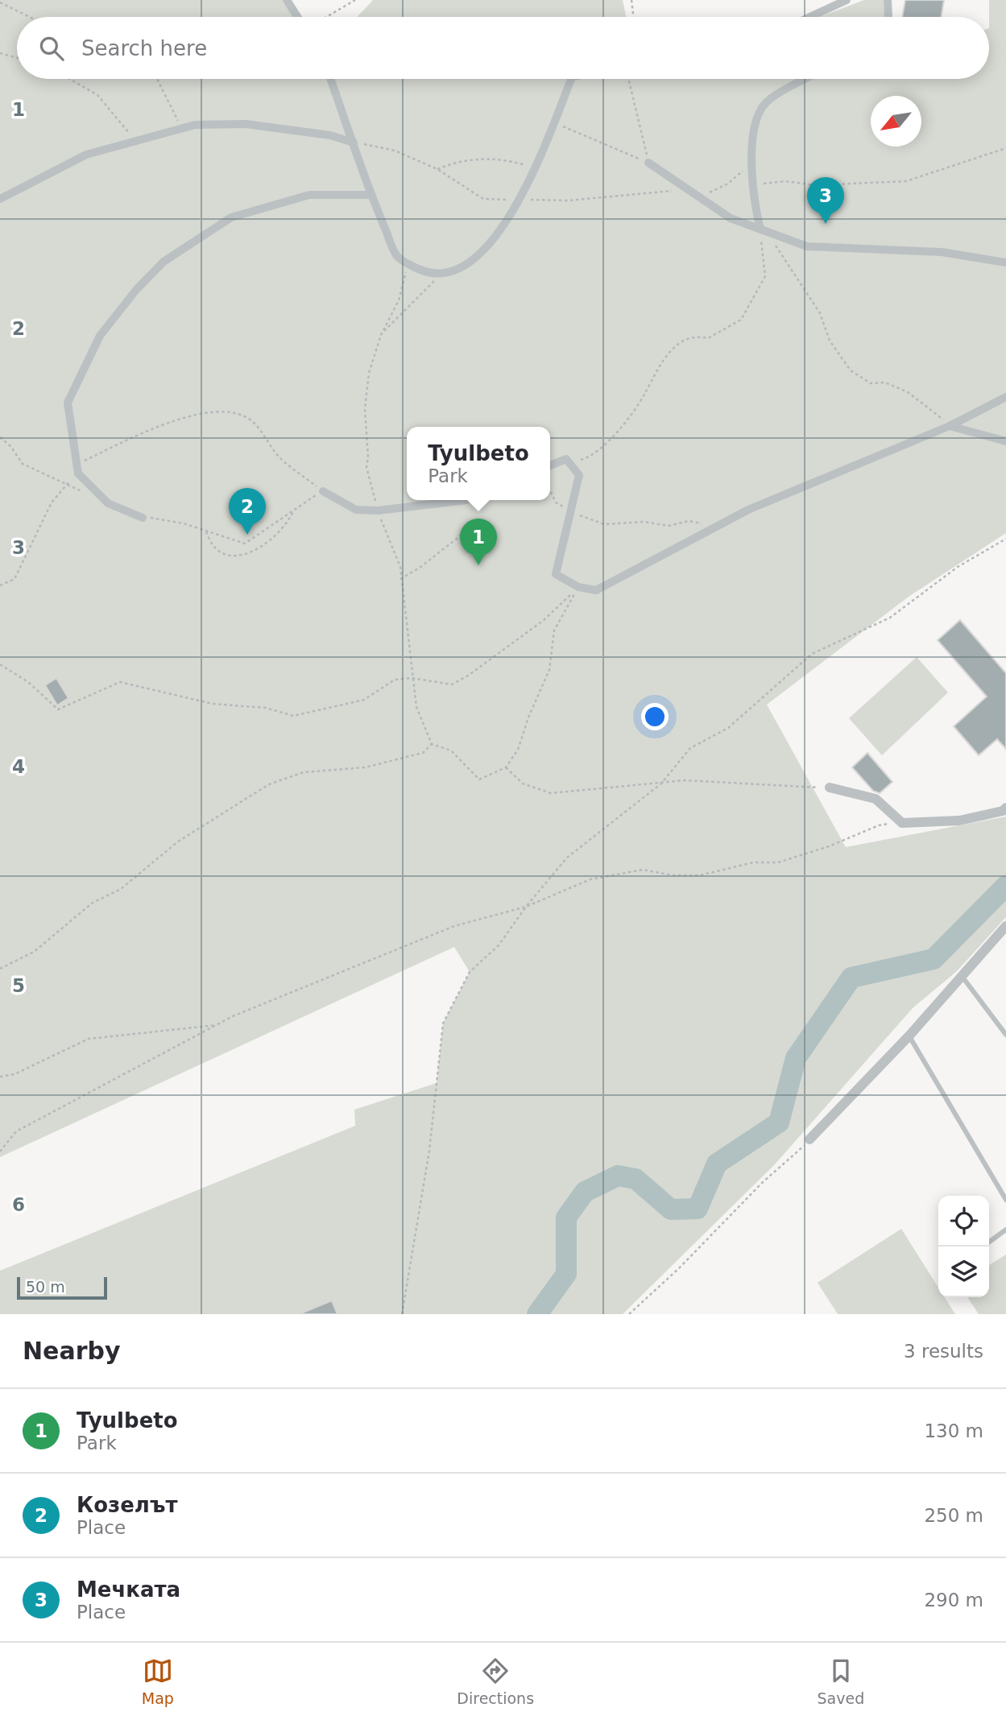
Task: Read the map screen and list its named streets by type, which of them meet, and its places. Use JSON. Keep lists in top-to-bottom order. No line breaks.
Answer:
{"scale_bar":"50 m","north":"bottom left","page":{"search":"Search here","pins":["3","2","1"],"popup":["Tyulbeto","Park"],"scale":"50 m","heading":["Nearby","3 results"],"list":[{"mark":"1","name":"Tyulbeto","note":"Park","value":"130 m"},{"mark":"2","name":"Козелът","note":"Place","value":"250 m"},{"mark":"3","name":"Мечката","note":"Place","value":"290 m"}],"nav":["Map","Directions","Saved"]},"grid":{"rows":["1","2","3","4","5","6"]}}
